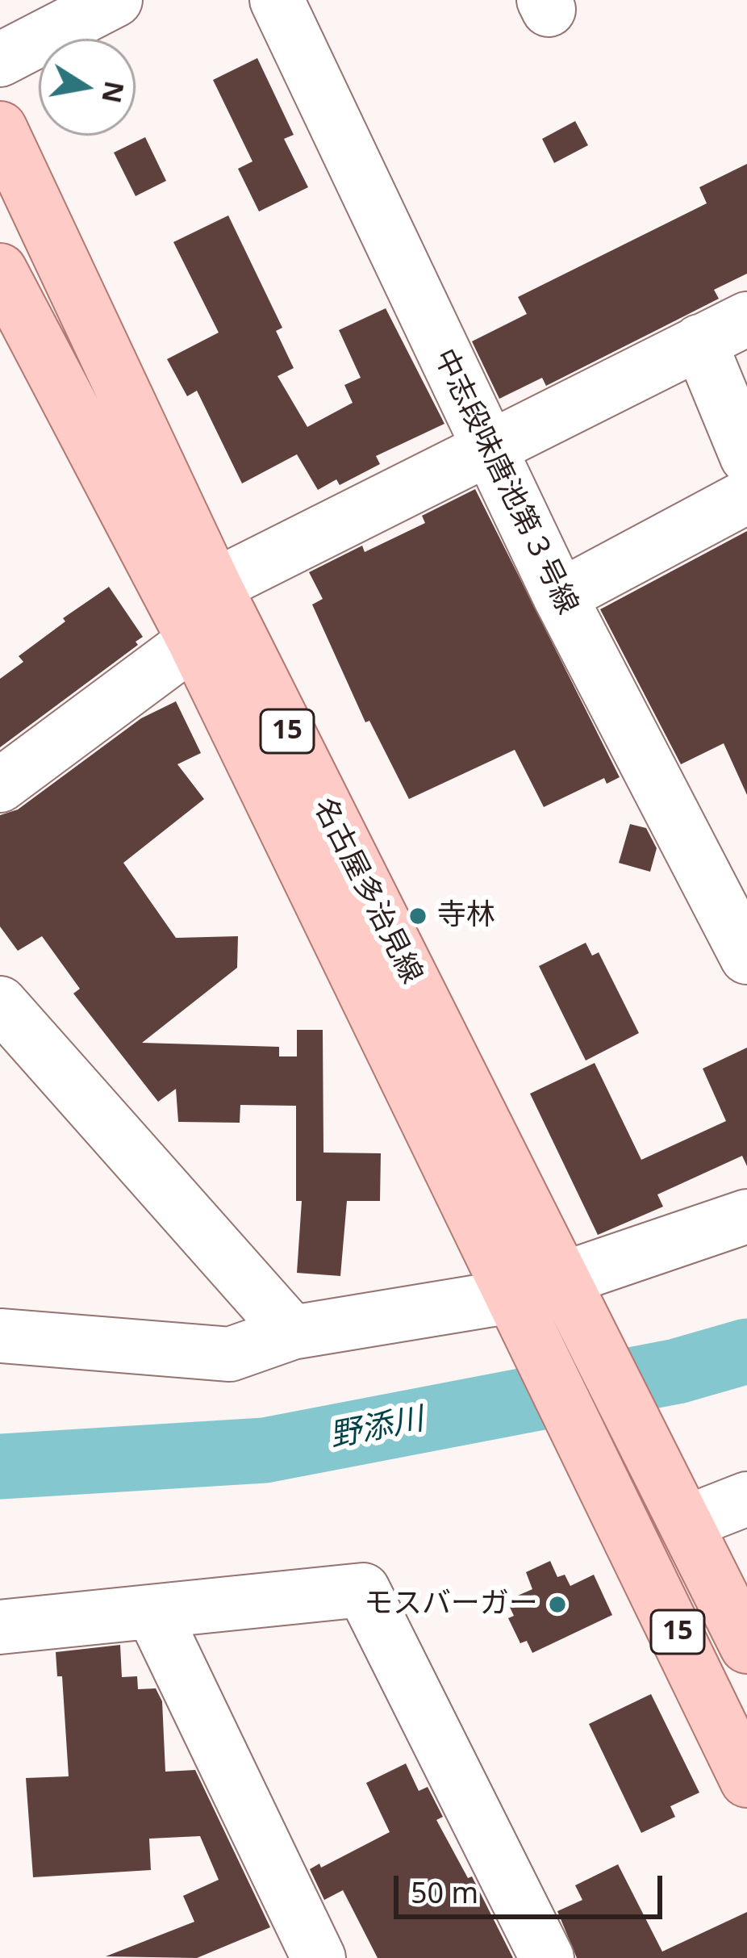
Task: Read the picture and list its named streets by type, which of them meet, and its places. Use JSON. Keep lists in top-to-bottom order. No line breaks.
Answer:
{"streets":{"main road":["15","名古屋多治見線"],"street":["中志段味唐池第３号線"]},"water":["野添川"],"places":["寺林","モスバーガー"],"scale_bar":"50 m","north":"right"}
